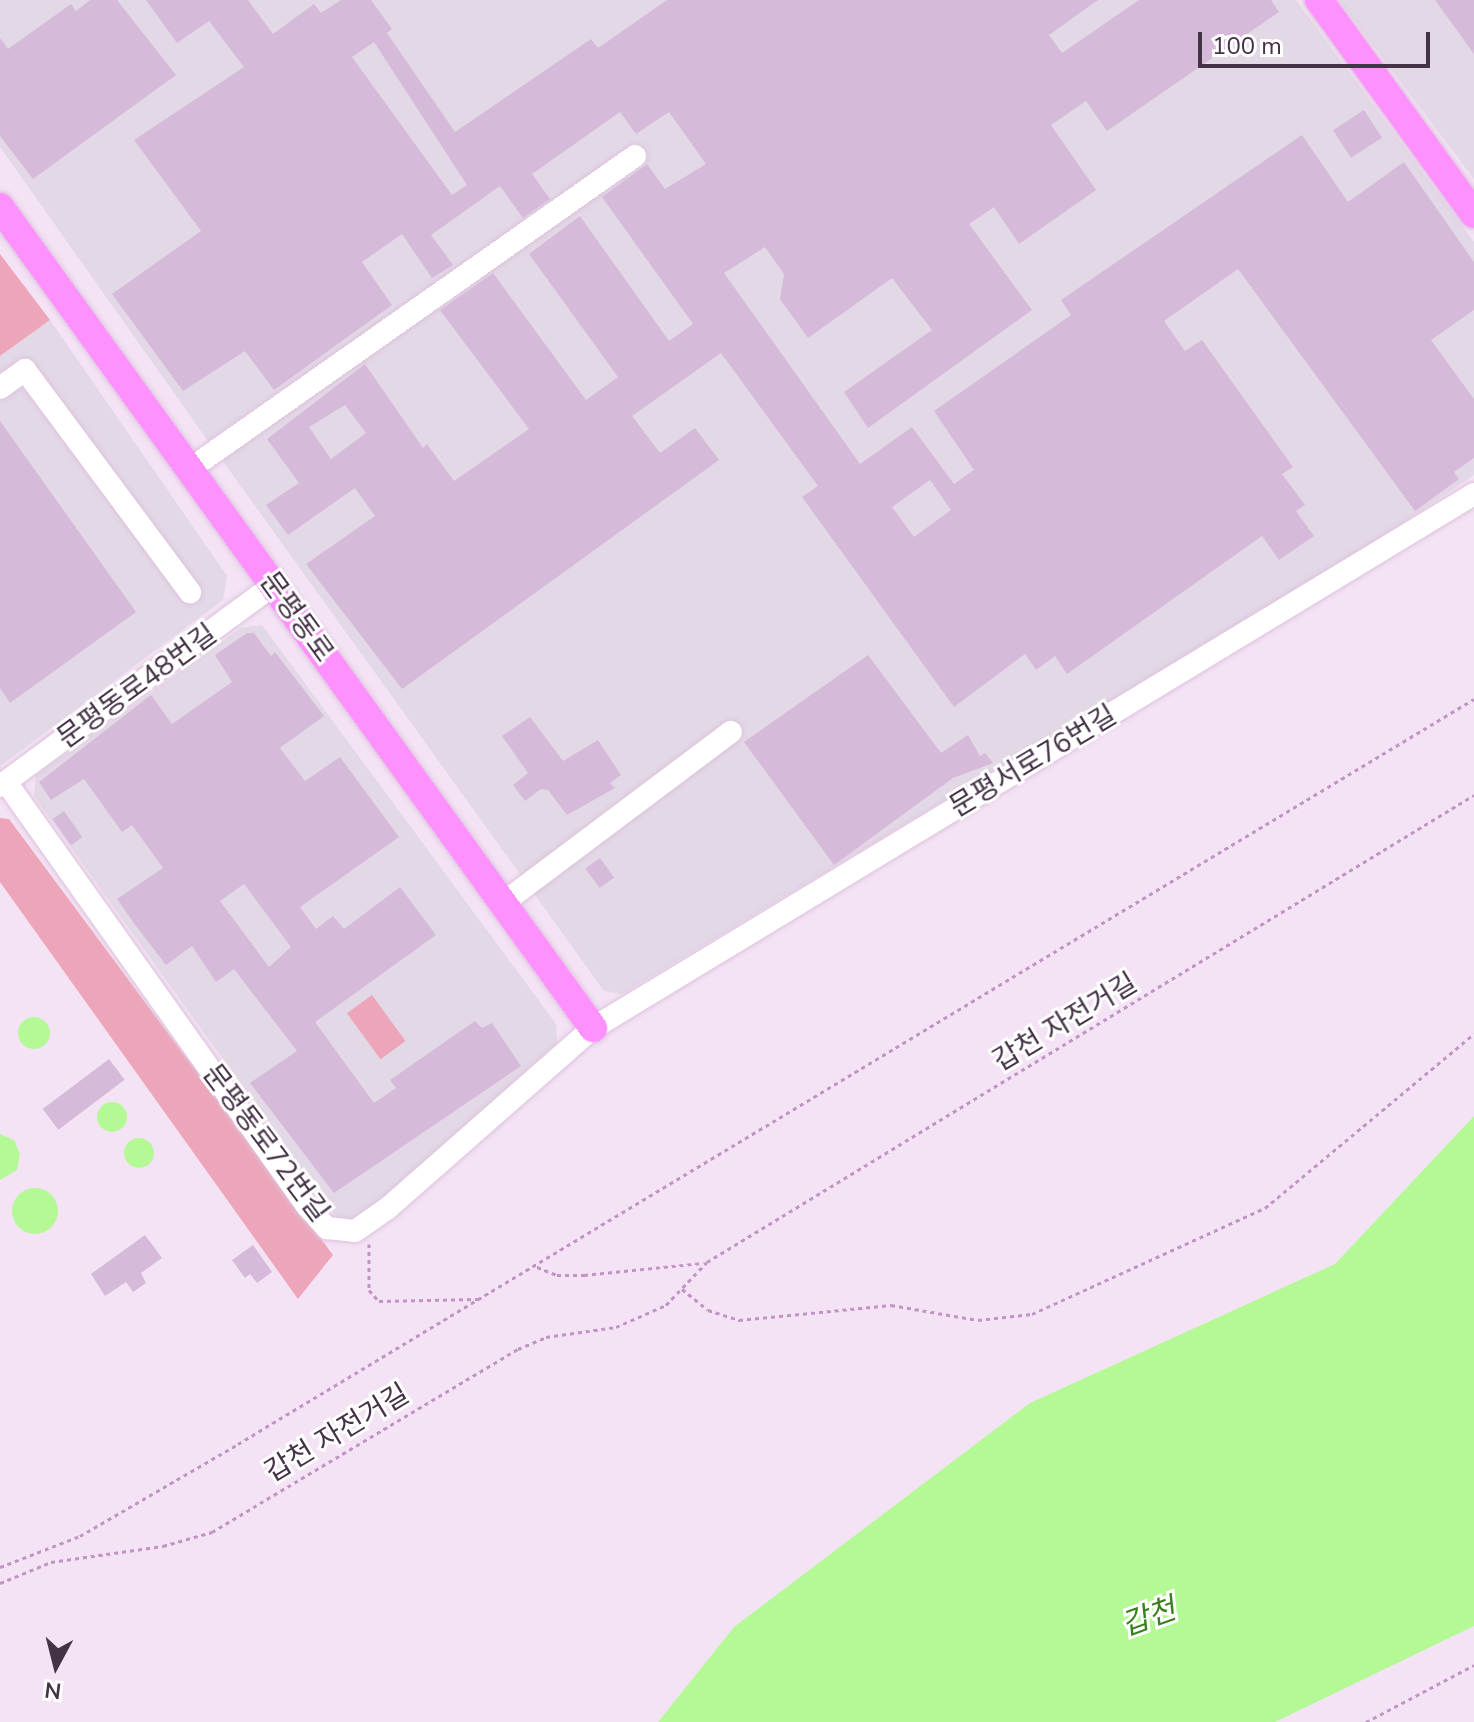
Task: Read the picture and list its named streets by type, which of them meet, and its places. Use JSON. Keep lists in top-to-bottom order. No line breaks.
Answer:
{"streets":{"main road":["문평동로"],"street":["문평동로48번길","문평서로76번길","문평동로72번길"],"path":["갑천 자전거길"]},"crossings":[["문평동로","문평동로48번길"],["문평동로","문평서로76번길"],["문평동로","문평동로72번길"],["문평동로48번길","문평동로72번길"],["문평서로76번길","문평동로72번길"]],"water":["갑천"],"scale_bar":"100 m","north":"bottom"}
